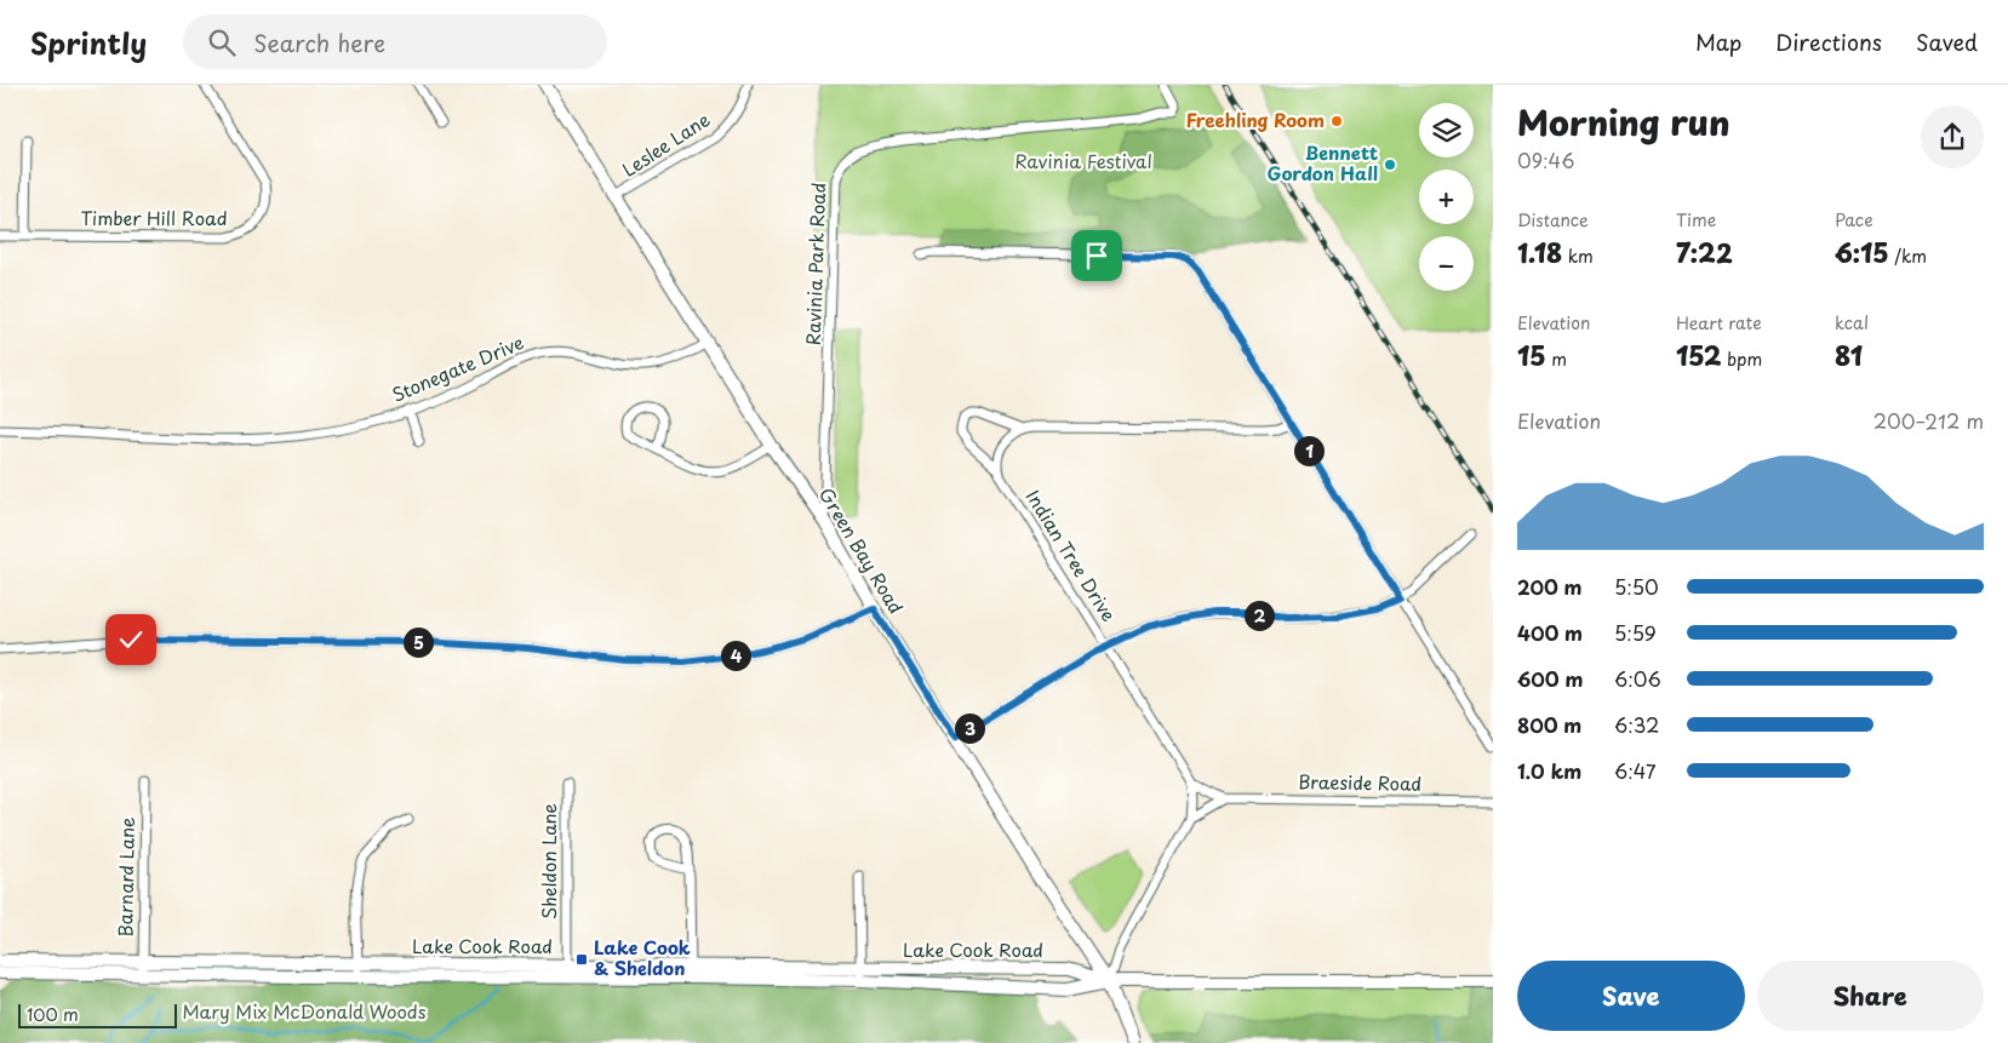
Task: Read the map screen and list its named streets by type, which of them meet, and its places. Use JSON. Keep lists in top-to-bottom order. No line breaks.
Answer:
{"streets":{"main road":["Green Bay Road","Lake Cook Road"],"street":["Leslee Lane","Timber Hill Road","Ravinia Park Road","Stonegate Drive","Indian Tree Drive","Braeside Road","Sheldon Lane","Barnard Lane"]},"crossings":[["Leslee Lane","Green Bay Road"],["Ravinia Park Road","Green Bay Road"],["Stonegate Drive","Green Bay Road"],["Green Bay Road","Lake Cook Road"],["Indian Tree Drive","Braeside Road"],["Sheldon Lane","Lake Cook Road"],["Barnard Lane","Lake Cook Road"]],"parks":["Ravinia Festival","Mary Mix McDonald Woods"],"places":{"other":["Freehling Room","Bennett Gordon Hall"],"transit":["Lake Cook & Sheldon"]},"scale_bar":"100 m","page":{"header":"Sprintly","search":"Search here","nav":["Map","Directions","Saved"],"heading":["Morning run","09:46"],"map_buttons":["+","−"],"stats":[["Distance","1.18 km"],["Time","7:22"],["Pace","6:15 /km"],["Elevation","15 m"],["Heart rate","152 bpm"],["kcal","81"]],"chart":["Elevation","200–212 m"],"pins":["1","2","5","4","3"],"list":[{"name":"200 m","note":"5:50"},{"name":"400 m","note":"5:59"},{"name":"600 m","note":"6:06"},{"name":"800 m","note":"6:32"},{"name":"1.0 km","note":"6:47"}],"buttons":["Save","Share"],"scale":"100 m"}}
